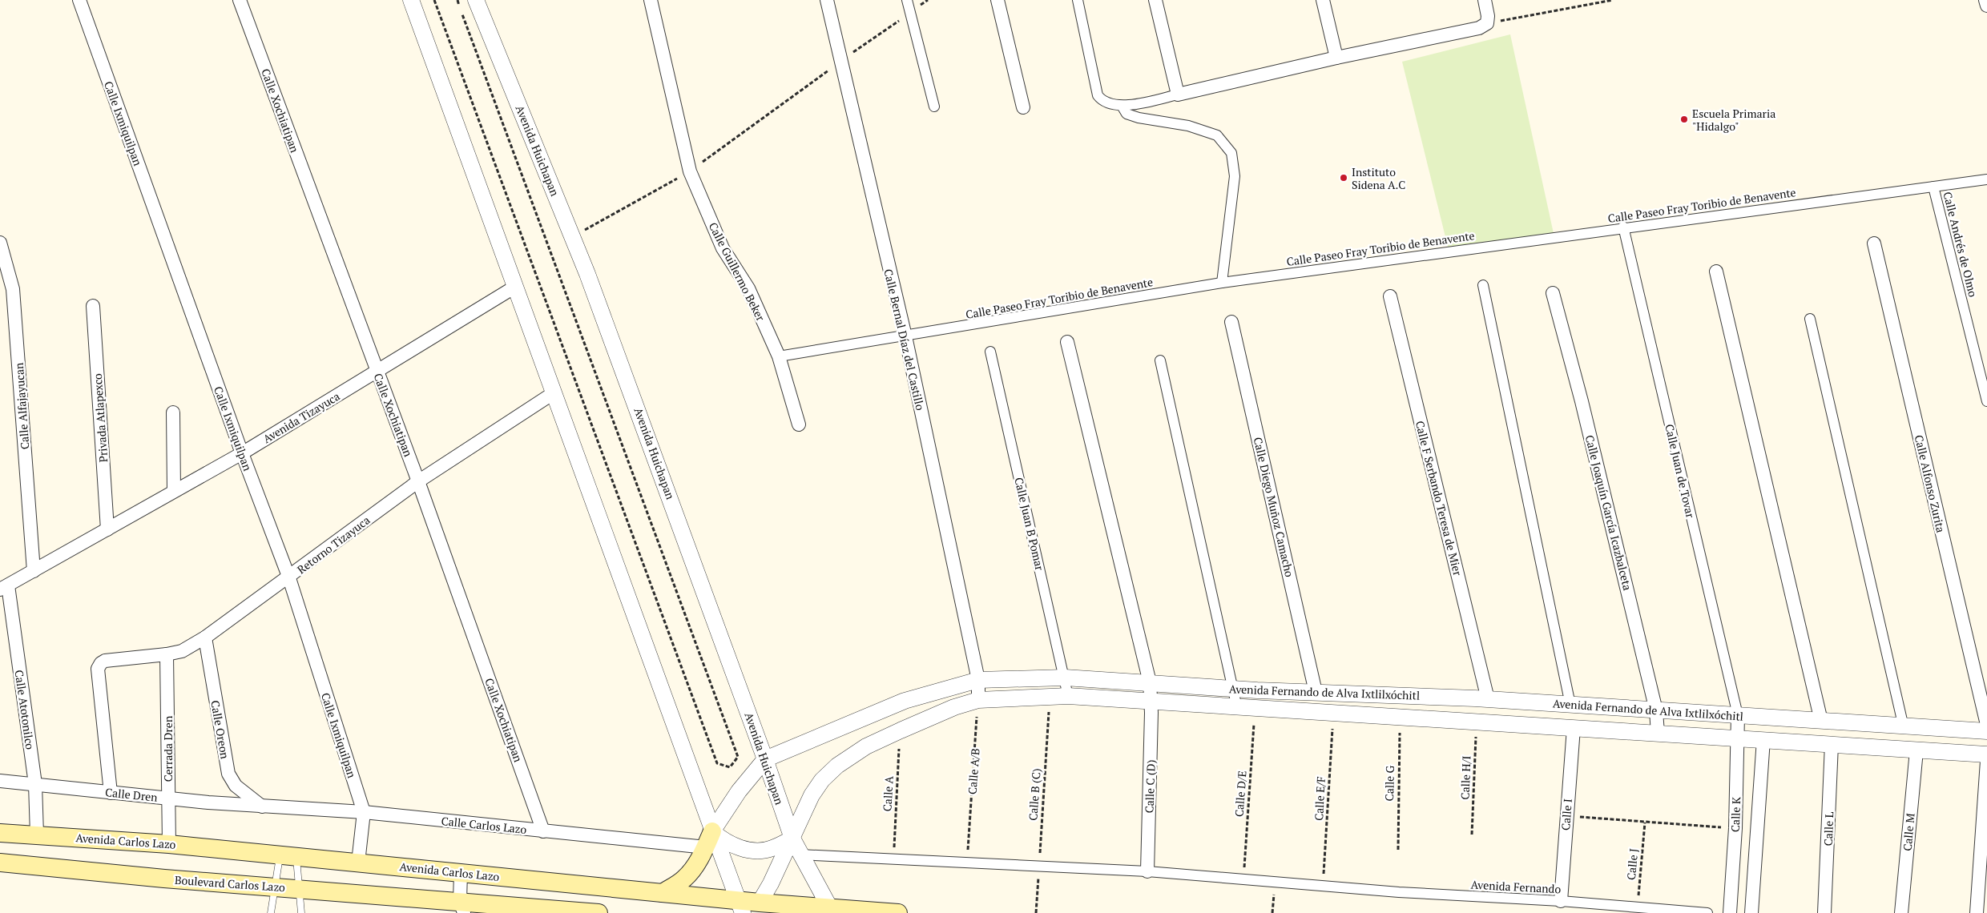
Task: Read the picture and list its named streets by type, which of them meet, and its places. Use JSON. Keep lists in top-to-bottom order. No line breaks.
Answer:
{"streets":{"main road":["Avenida Carlos Lazo","Boulevard Carlos Lazo"],"street":["Calle Xochiatipan","Calle Ixmiquilpan","Avenida Huichapan","Calle Paseo Fray Toribio de Benavente","Calle Andrés de Olmo","Calle Guillermo Beker","Calle Bernal Díaz del Castillo","Calle Alfajayucan","Avenida Tizayuca","Privada Atlapexco","Calle Juan de Tovar","Calle Alfonso Zurita","Calle F Serbando Teresa de Mier","Calle Diego Muñoz Camacho","Calle Joaquín García Icazbalceta","Calle Juan B Pomar","Retorno Tizayuca","Avenida Fernando de Alva Ixtlilxóchitl","Calle Atotonilco","Calle Oreon","Cerrada Dren","Calle C (D)","Calle Dren","Calle I","Calle K","Calle Carlos Lazo","Calle L","Calle M","Avenida Fernando"],"path":["Calle A/B","Calle H/I","Calle G","Calle A","Calle D/E","Calle B (C)","Calle E/F","Calle J"]},"crossings":[["Calle Xochiatipan","Avenida Tizayuca"],["Calle Xochiatipan","Retorno Tizayuca"],["Calle Xochiatipan","Calle Carlos Lazo"],["Calle Ixmiquilpan","Avenida Tizayuca"],["Calle Ixmiquilpan","Retorno Tizayuca"],["Calle Ixmiquilpan","Calle Carlos Lazo"],["Calle Ixmiquilpan","Avenida Carlos Lazo"],["Avenida Huichapan","Avenida Fernando de Alva Ixtlilxóchitl"],["Avenida Huichapan","Avenida Carlos Lazo"],["Avenida Huichapan","Avenida Fernando"],["Calle Paseo Fray Toribio de Benavente","Calle Andrés de Olmo"],["Calle Paseo Fray Toribio de Benavente","Calle Guillermo Beker"],["Calle Paseo Fray Toribio de Benavente","Calle Bernal Díaz del Castillo"],["Calle Paseo Fray Toribio de Benavente","Calle Juan de Tovar"],["Calle Bernal Díaz del Castillo","Avenida Fernando de Alva Ixtlilxóchitl"],["Calle Alfajayucan","Avenida Tizayuca"],["Avenida Tizayuca","Privada Atlapexco"],["Avenida Tizayuca","Calle Atotonilco"],["Calle Juan de Tovar","Avenida Fernando de Alva Ixtlilxóchitl"],["Calle Juan de Tovar","Calle K"],["Calle F Serbando Teresa de Mier","Avenida Fernando de Alva Ixtlilxóchitl"],["Calle Diego Muñoz Camacho","Avenida Fernando de Alva Ixtlilxóchitl"],["Calle Joaquín García Icazbalceta","Avenida Fernando de Alva Ixtlilxóchitl"],["Calle Juan B Pomar","Avenida Fernando de Alva Ixtlilxóchitl"],["Retorno Tizayuca","Calle Oreon"],["Retorno Tizayuca","Cerrada Dren"],["Retorno Tizayuca","Calle Dren"],["Avenida Fernando de Alva Ixtlilxóchitl","Calle A/B"],["Avenida Fernando de Alva Ixtlilxóchitl","Calle H/I"],["Avenida Fernando de Alva Ixtlilxóchitl","Calle G"],["Avenida Fernando de Alva Ixtlilxóchitl","Calle C (D)"],["Avenida Fernando de Alva Ixtlilxóchitl","Calle A"],["Avenida Fernando de Alva Ixtlilxóchitl","Calle D/E"],["Avenida Fernando de Alva Ixtlilxóchitl","Calle B (C)"],["Avenida Fernando de Alva Ixtlilxóchitl","Calle E/F"],["Avenida Fernando de Alva Ixtlilxóchitl","Calle I"],["Avenida Fernando de Alva Ixtlilxóchitl","Calle K"],["Avenida Fernando de Alva Ixtlilxóchitl","Calle Carlos Lazo"],["Avenida Fernando de Alva Ixtlilxóchitl","Calle L"],["Avenida Fernando de Alva Ixtlilxóchitl","Calle M"],["Avenida Fernando de Alva Ixtlilxóchitl","Avenida Carlos Lazo"],["Calle Atotonilco","Calle Dren"],["Calle Atotonilco","Avenida Carlos Lazo"],["Calle Oreon","Calle Dren"],["Calle Oreon","Calle Carlos Lazo"],["Cerrada Dren","Calle Dren"],["Cerrada Dren","Avenida Carlos Lazo"],["Calle A/B","Avenida Fernando"],["Calle C (D)","Avenida Fernando"],["Calle A","Avenida Fernando"],["Calle D/E","Avenida Fernando"],["Calle Dren","Calle Carlos Lazo"],["Calle B (C)","Avenida Fernando"],["Calle E/F","Avenida Fernando"],["Calle I","Avenida Fernando"],["Calle J","Avenida Fernando"]],"places":["Escuela Primaria \"Hidalgo\"","Instituto Sidena A.C"]}
